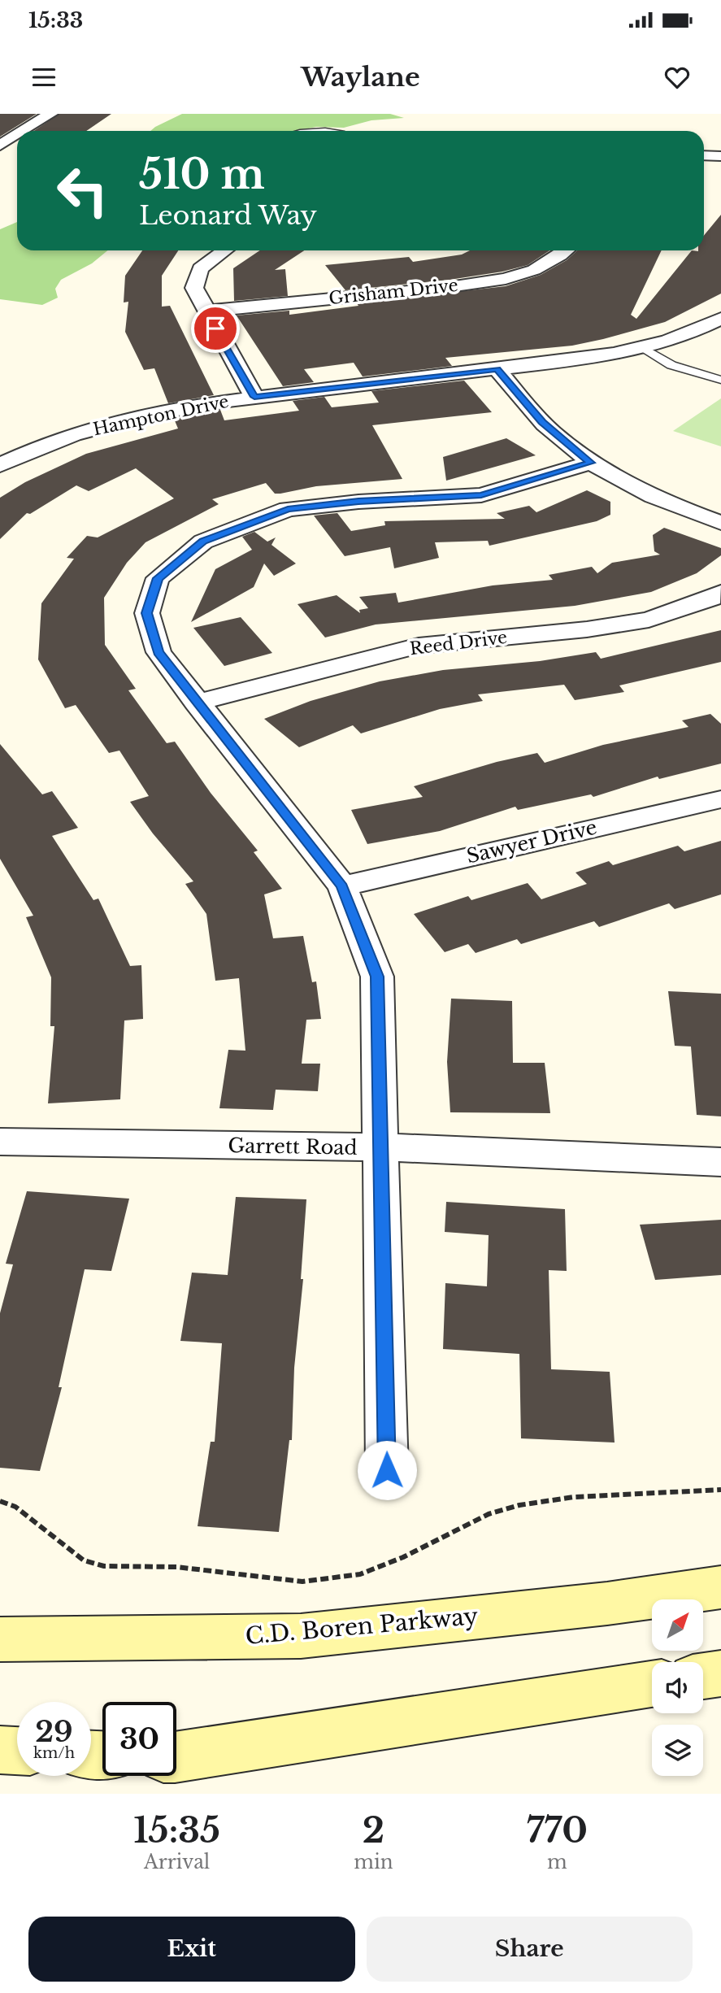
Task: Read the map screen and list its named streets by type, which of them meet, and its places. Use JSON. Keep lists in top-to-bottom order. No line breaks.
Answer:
{"streets":{"street":["Grisham Drive","Hampton Drive","Reed Drive","Sawyer Drive","Garrett Road","C.D. Boren Parkway"]},"north":"top right","page":{"status":"15:33","header":"Waylane","turn":["510 m","Leonard Way"],"speed":"29 km/h","limit":"30","eta":["15:35","Arrival","2","min","770","m"],"buttons":["Exit","Share"]}}
